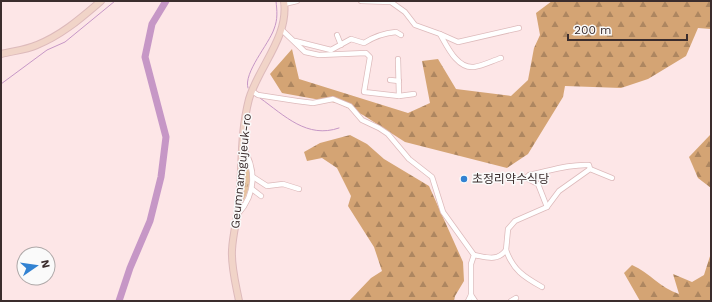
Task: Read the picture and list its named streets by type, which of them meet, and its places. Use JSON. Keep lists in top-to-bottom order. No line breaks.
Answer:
{"streets":{"main road":["Geumnamgujeuk-ro"]},"places":["초정리약수식당"],"scale_bar":"200 m","north":"right"}
